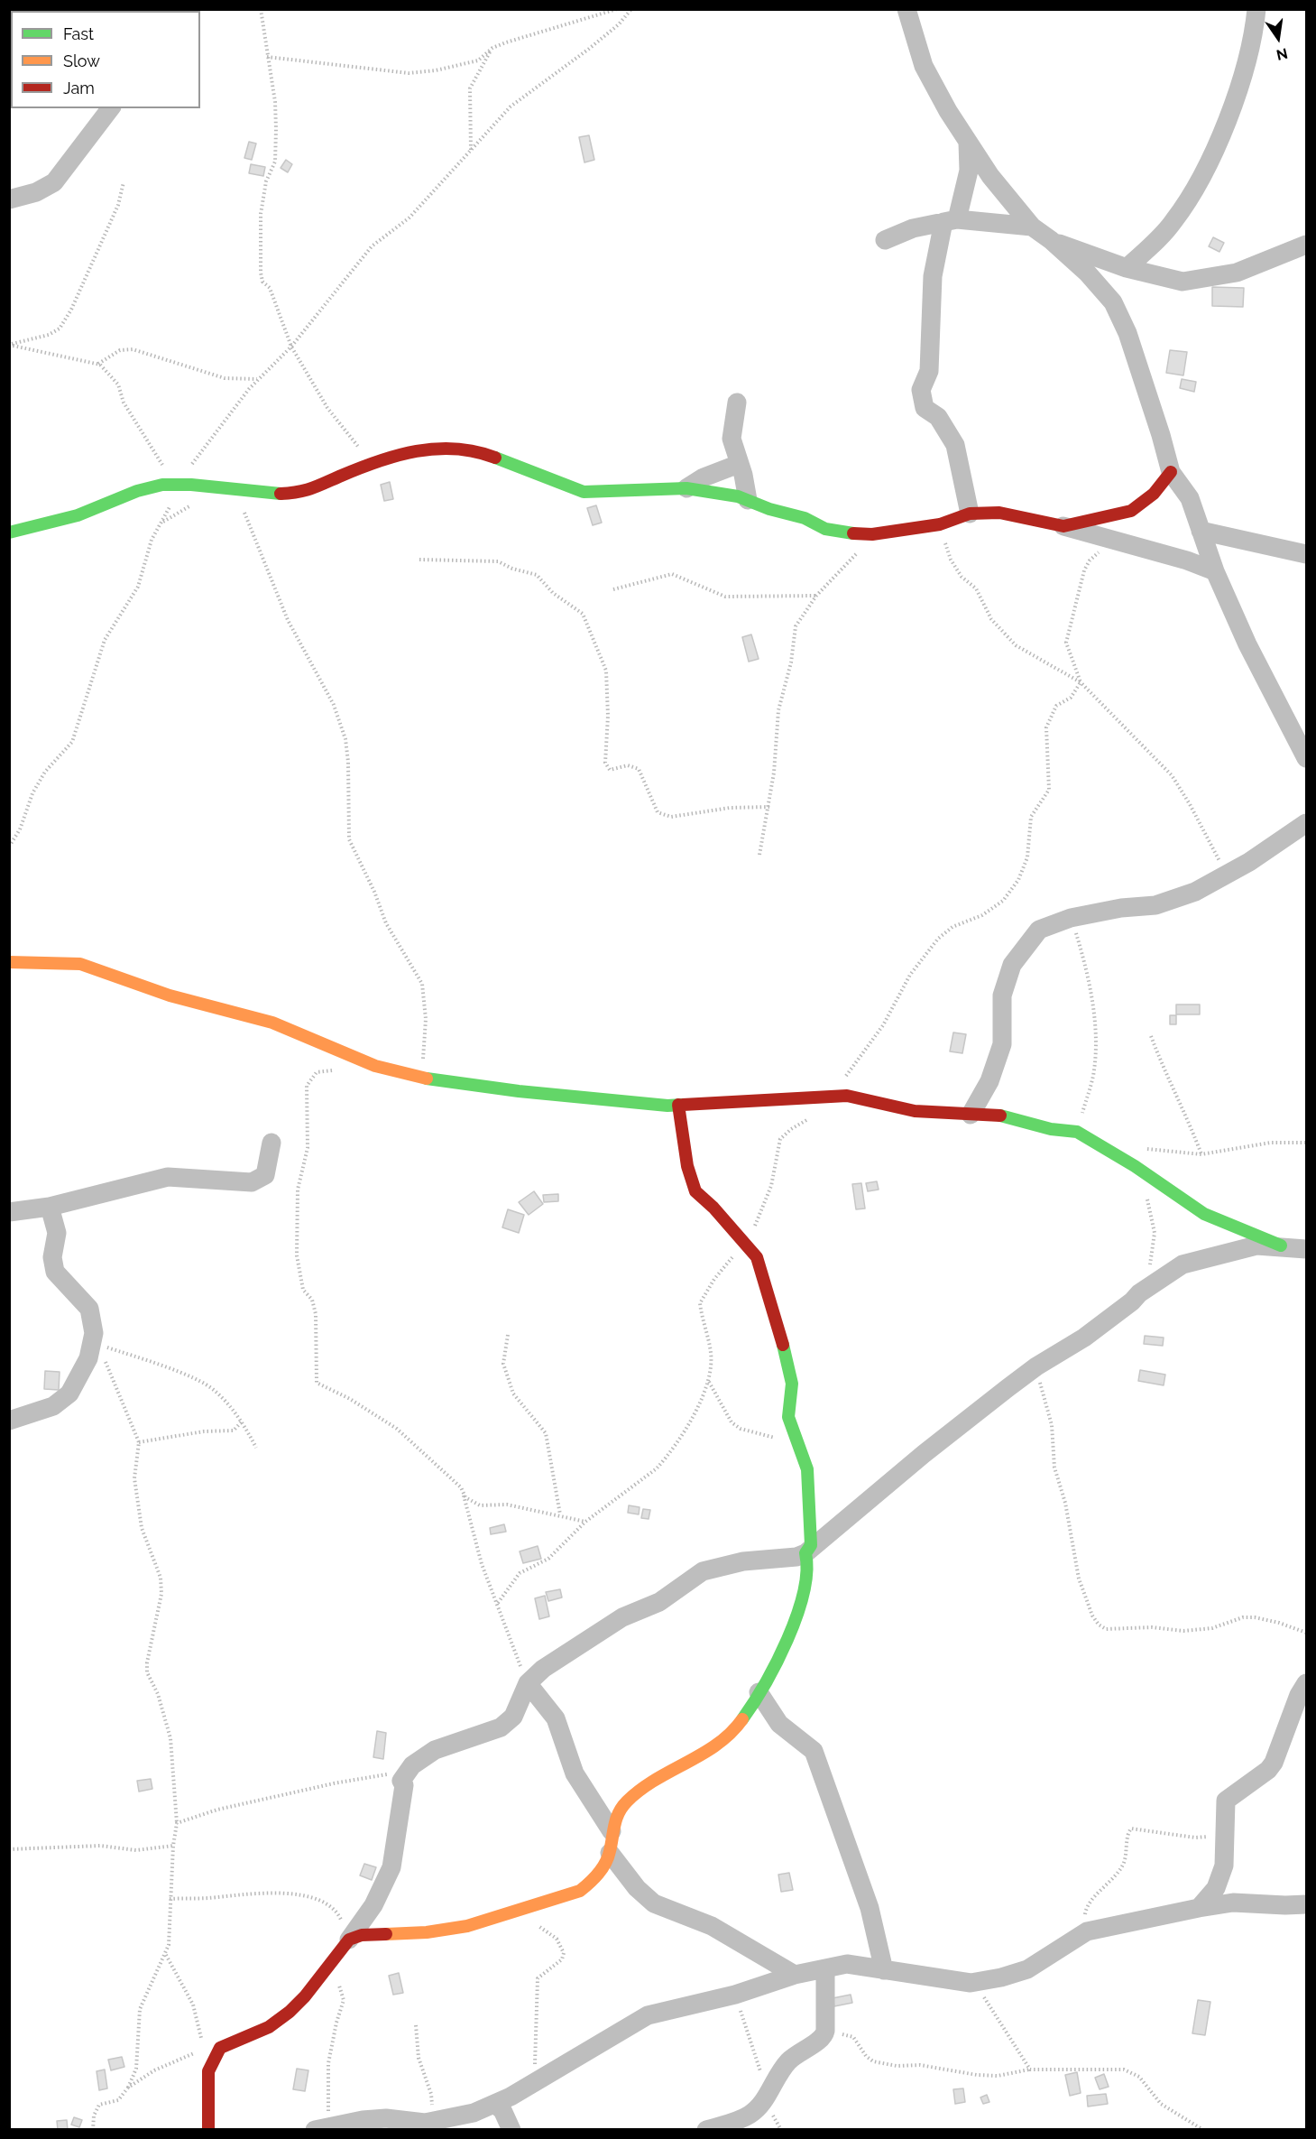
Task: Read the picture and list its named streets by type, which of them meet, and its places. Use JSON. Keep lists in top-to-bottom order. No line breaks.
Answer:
{"legend":["Fast","Slow","Jam"],"north":"bottom"}
